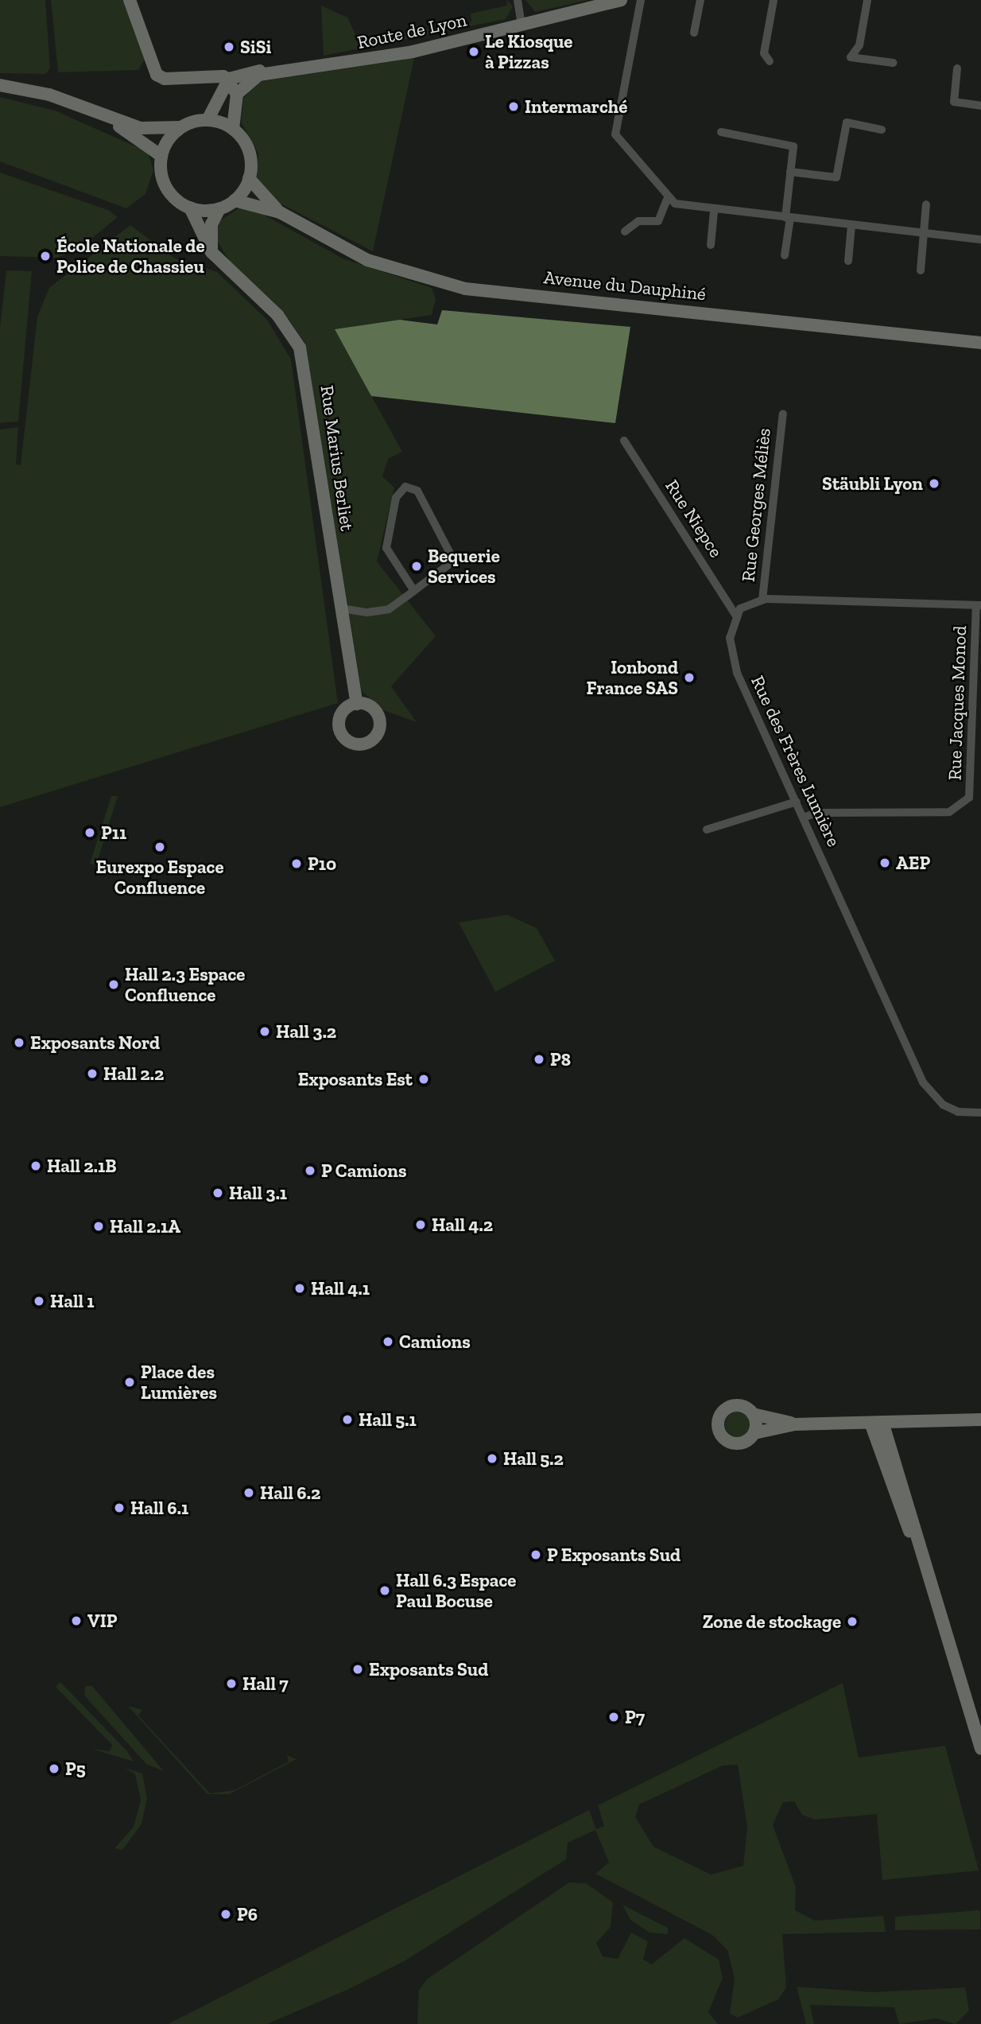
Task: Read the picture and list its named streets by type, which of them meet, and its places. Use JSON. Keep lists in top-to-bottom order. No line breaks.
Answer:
{"streets":{"street":["Route de Lyon","Avenue du Dauphiné","Rue Marius Berliet","Rue Georges Méliès","Rue Niepce","Rue Jacques Monod","Rue des Frères Lumière"]},"crossings":[["Avenue du Dauphiné","Rue Marius Berliet"],["Rue Niepce","Rue des Frères Lumière"],["Rue Jacques Monod","Rue des Frères Lumière"]],"places":["SiSi","Le Kiosque à Pizzas","Intermarché","École Nationale de Police de Chassieu","Stäubli Lyon","Bequerie Services","Ionbond France SAS","P11","Eurexpo Espace Confluence","AEP","P10","Hall 2.3 Espace Confluence","Hall 3.2","Exposants Nord","P8","Hall 2.2","Exposants Est","Hall 2.1B","P Camions","Hall 3.1","Hall 4.2","Hall 2.1A","Hall 4.1","Hall 1","Camions","Place des Lumières","Hall 5.1","Hall 5.2","Hall 6.2","Hall 6.1","P Exposants Sud","Hall 6.3 Espace Paul Bocuse","VIP","Zone de stockage","Exposants Sud","Hall 7","P7","P5","P6"]}
